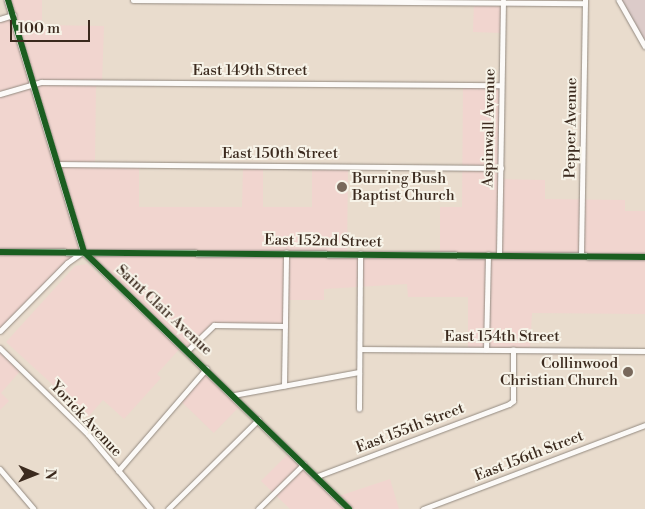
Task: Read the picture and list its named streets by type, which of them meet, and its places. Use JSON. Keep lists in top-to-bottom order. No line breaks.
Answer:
{"streets":{"street":["East 149th Street","Aspinwall Avenue","Pepper Avenue","East 150th Street","East 152nd Street","Saint Clair Avenue","East 154th Street","Yorick Avenue","East 155th Street","East 156th Street"]},"crossings":[["East 149th Street","Aspinwall Avenue"],["East 149th Street","Saint Clair Avenue"],["Aspinwall Avenue","East 150th Street"],["Aspinwall Avenue","East 152nd Street"],["Pepper Avenue","East 152nd Street"],["East 150th Street","Saint Clair Avenue"],["East 152nd Street","Saint Clair Avenue"],["Saint Clair Avenue","East 155th Street"],["East 154th Street","East 155th Street"]],"places":["Burning Bush Baptist Church","Collinwood Christian Church"],"scale_bar":"100 m","north":"right"}
